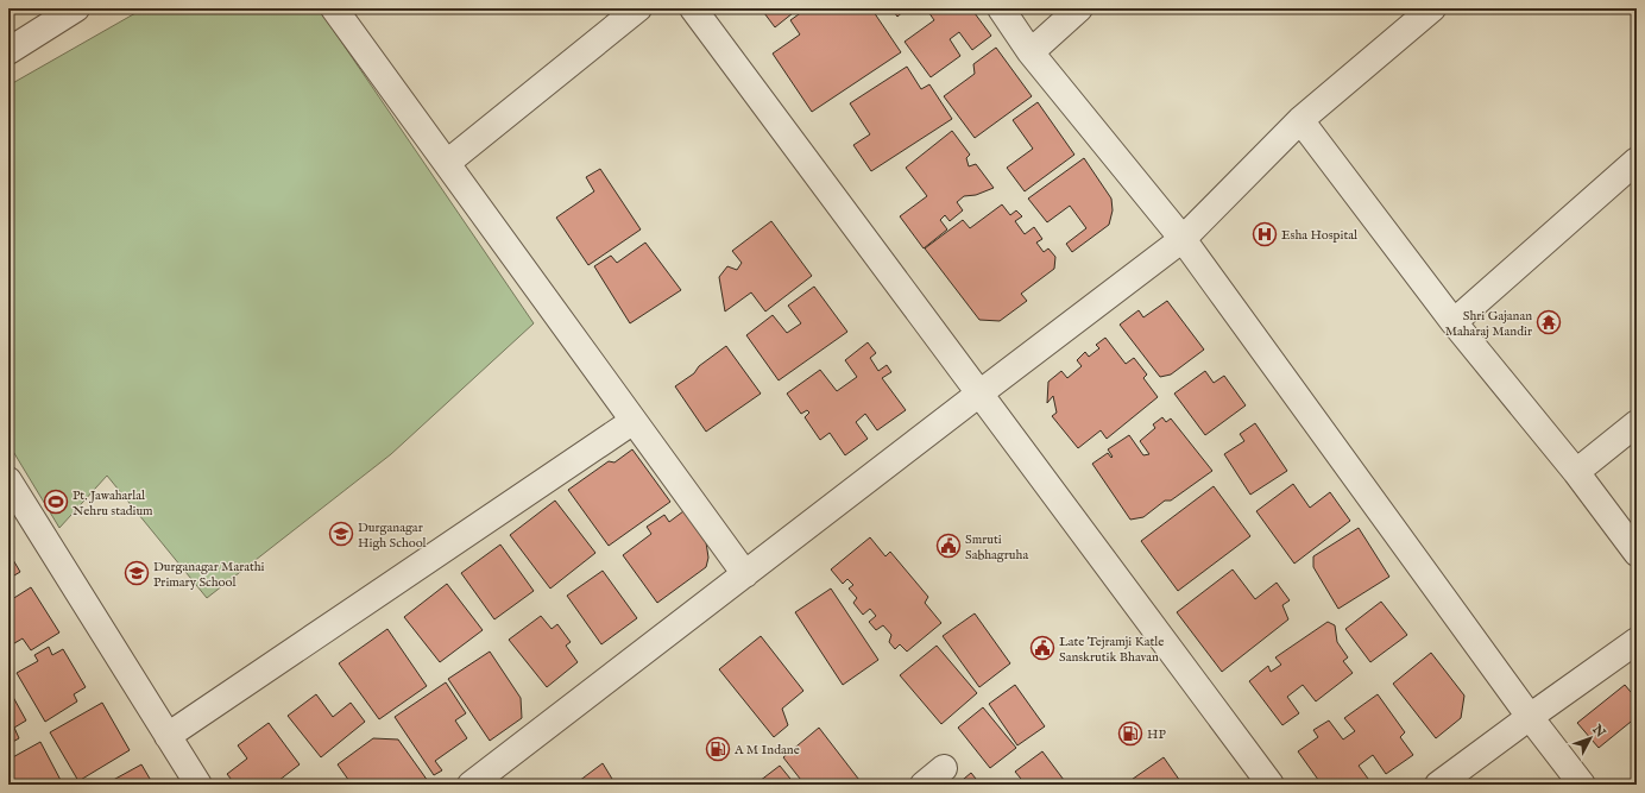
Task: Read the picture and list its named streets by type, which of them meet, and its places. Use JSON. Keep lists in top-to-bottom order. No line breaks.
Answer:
{"places":{"hospital":["Esha Hospital"],"temple":["Shri Gajanan Maharaj Mandir"],"sports":["Pt. Jawaharlal Nehru stadium"],"school or university":["Durganagar High School","Durganagar Marathi Primary School"],"public building":["Smruti Sabhagruha","Late Tejramji Katle Sanskrutik Bhavan"],"fuel station":["HP","A M Indane"]},"north":"top right"}
